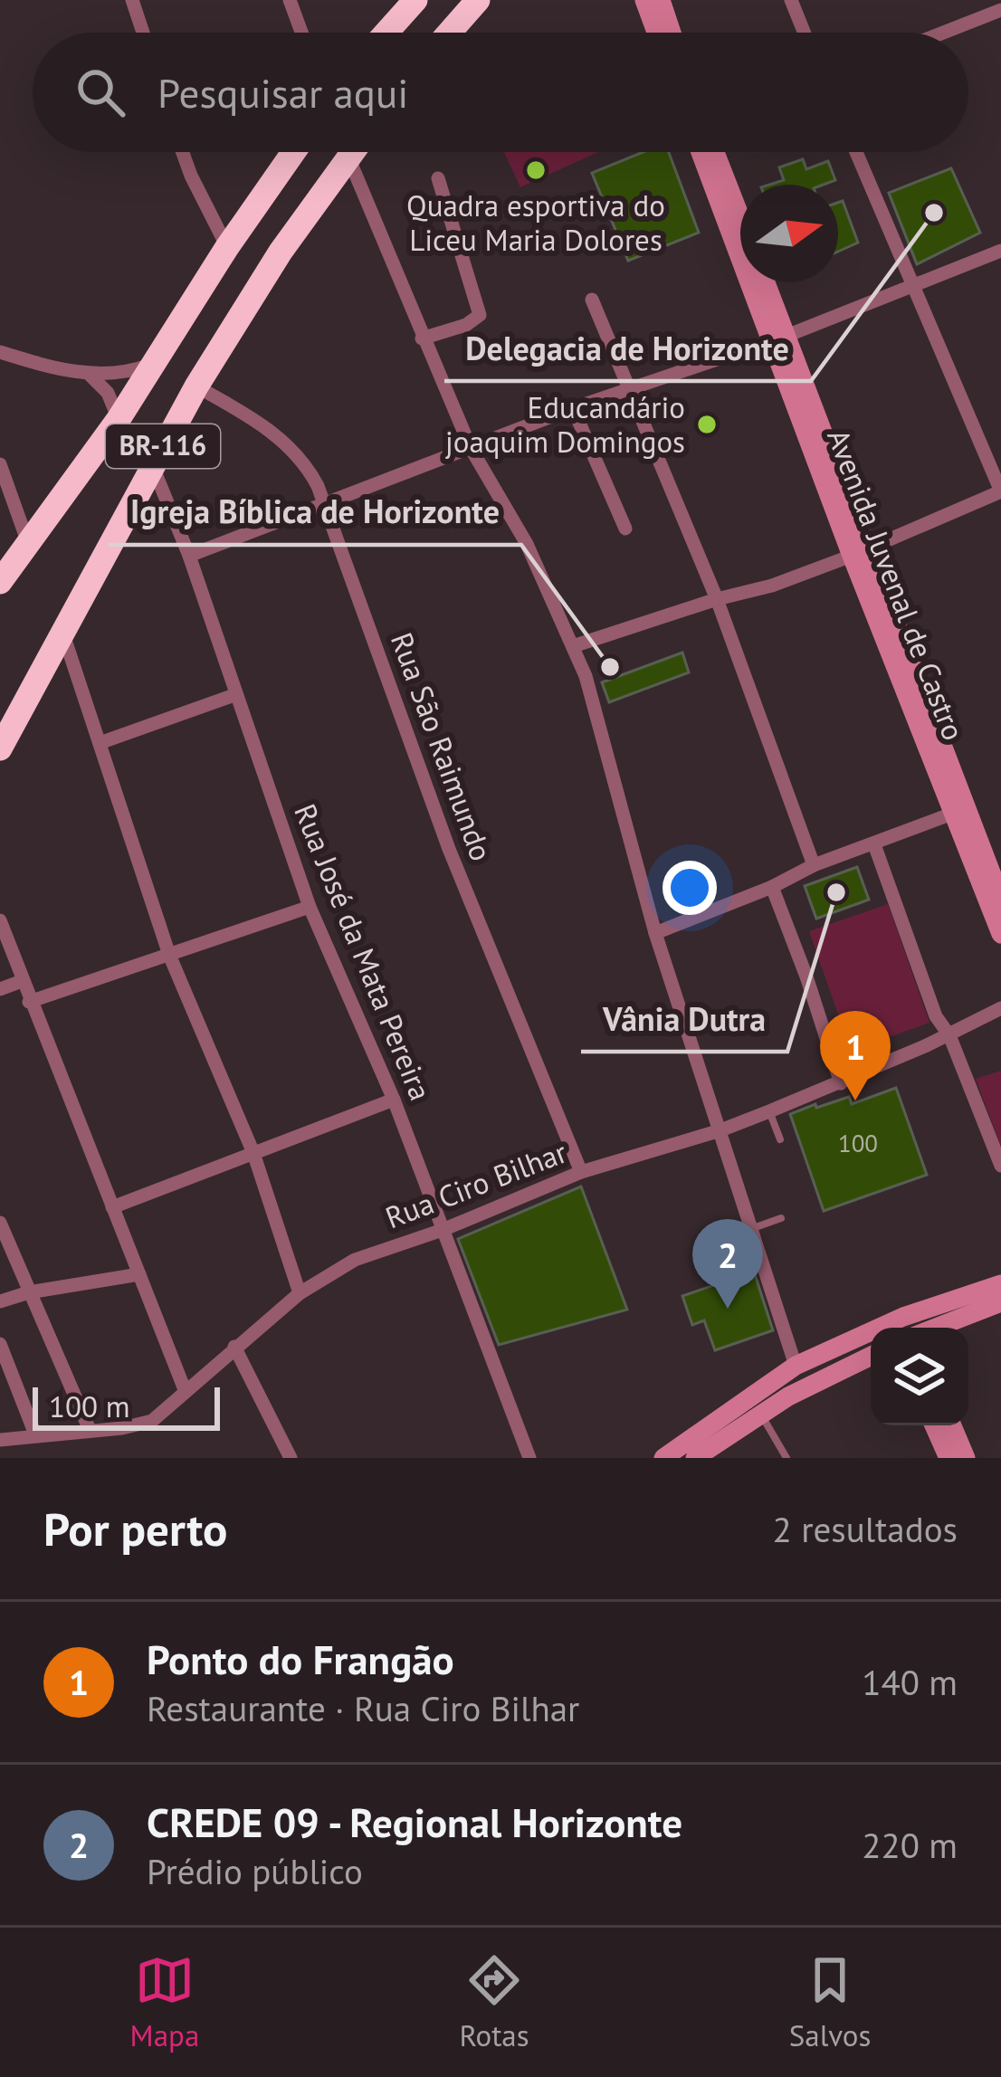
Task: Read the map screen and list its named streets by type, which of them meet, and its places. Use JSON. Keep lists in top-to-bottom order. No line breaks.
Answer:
{"streets":{"highway":["BR-116"],"street":["Avenida Juvenal de Castro","Rua São Raimundo","Rua José da Mata Pereira","Rua Ciro Bilhar"]},"crossings":[["BR-116","Rua São Raimundo"],["BR-116","Rua José da Mata Pereira"],["Rua São Raimundo","Rua Ciro Bilhar"],["Rua José da Mata Pereira","Rua Ciro Bilhar"]],"places":["Quadra esportiva do Liceu Maria Dolores","Delegacia de Horizonte","Educandário joaquim Domingos","Igreja Bíblica de Horizonte","Vânia Dutra"],"house_numbers":["100"],"scale_bar":"100 m","north":"right","page":{"search":"Pesquisar aqui","pins":["1","2"],"scale":"100 m","heading":["Por perto","2 resultados"],"list":[{"mark":"1","name":"Ponto do Frangão","note":"Restaurante · Rua Ciro Bilhar","value":"140 m"},{"mark":"2","name":"CREDE 09 - Regional Horizonte","note":"Prédio público","value":"220 m"}],"nav":["Mapa","Rotas","Salvos"]}}
